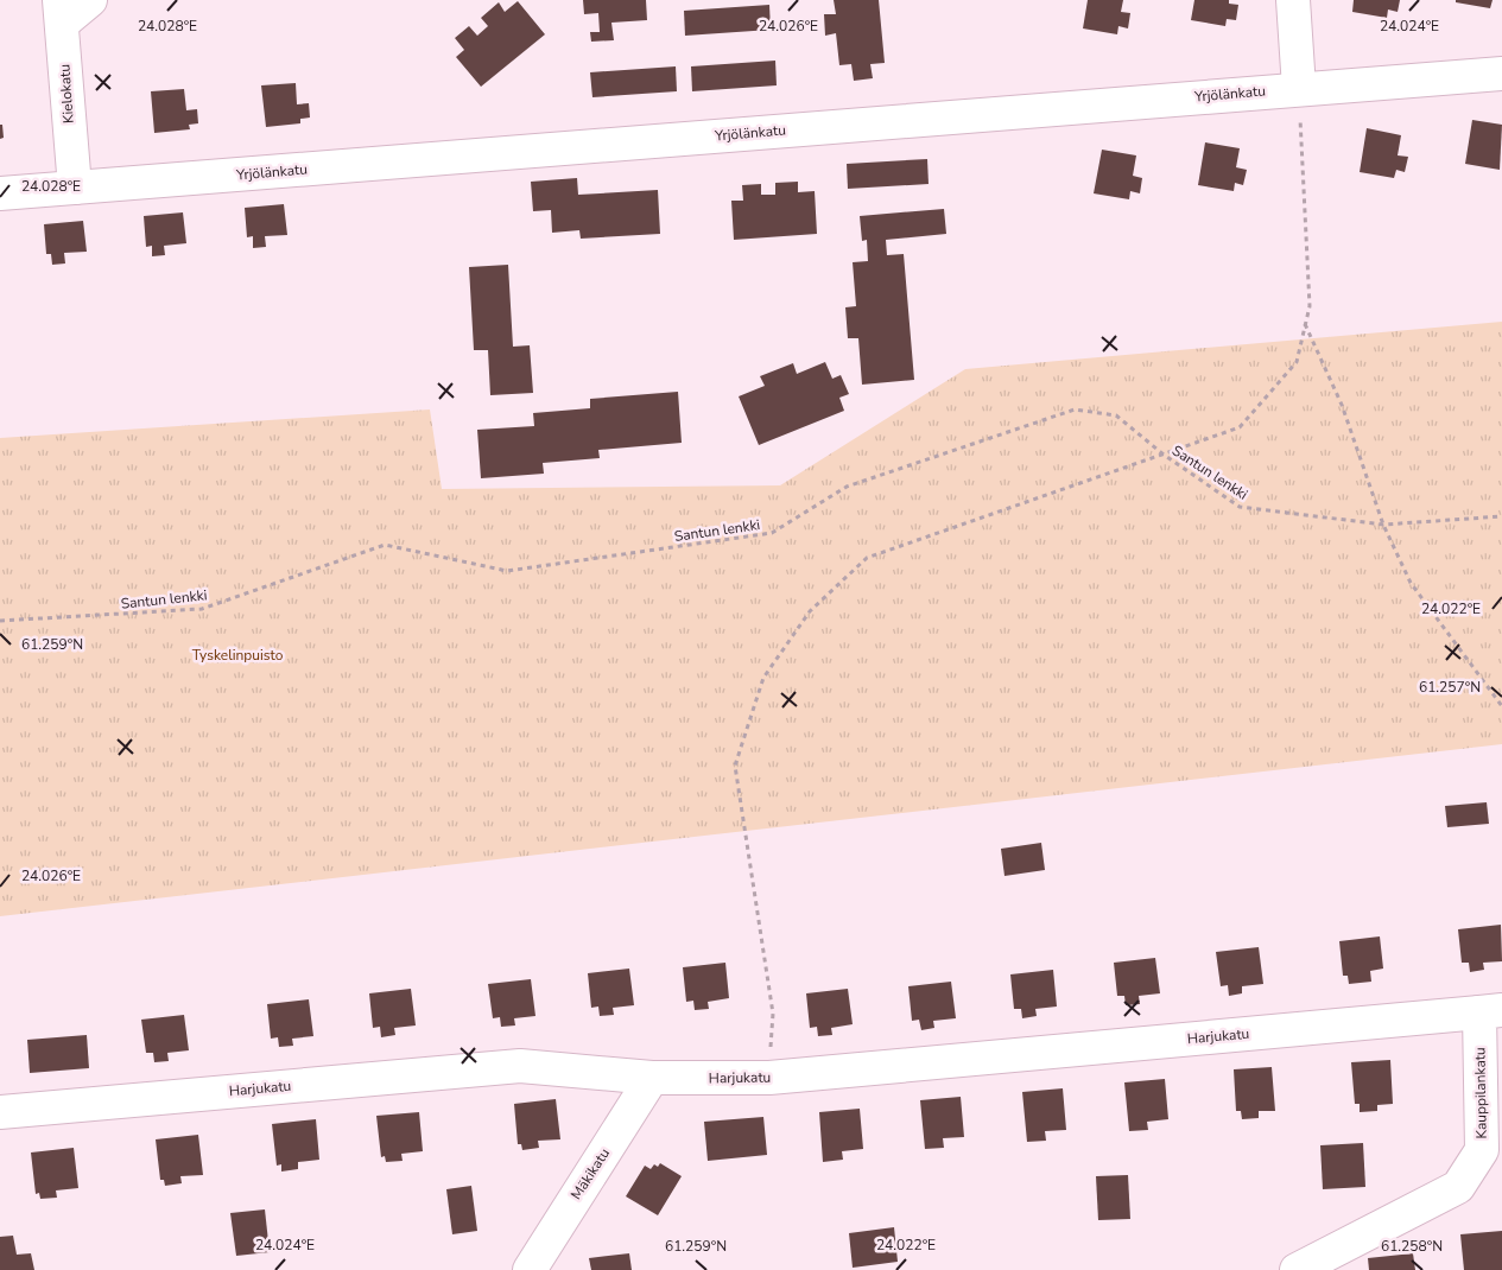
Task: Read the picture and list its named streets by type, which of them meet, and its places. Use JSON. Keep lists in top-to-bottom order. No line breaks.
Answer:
{"streets":{"street":["Kielokatu","Yrjölänkatu","Harjukatu","Kauppilankatu","Mäkikatu"],"path":["Santun lenkki"]},"crossings":[["Kielokatu","Yrjölänkatu"],["Harjukatu","Kauppilankatu"],["Harjukatu","Mäkikatu"]],"parks":["Tyskelinpuisto"],"coordinates":["24.026°E","24.028°E","24.024°E","24.022°E","61.259°N","61.257°N","61.258°N"]}
